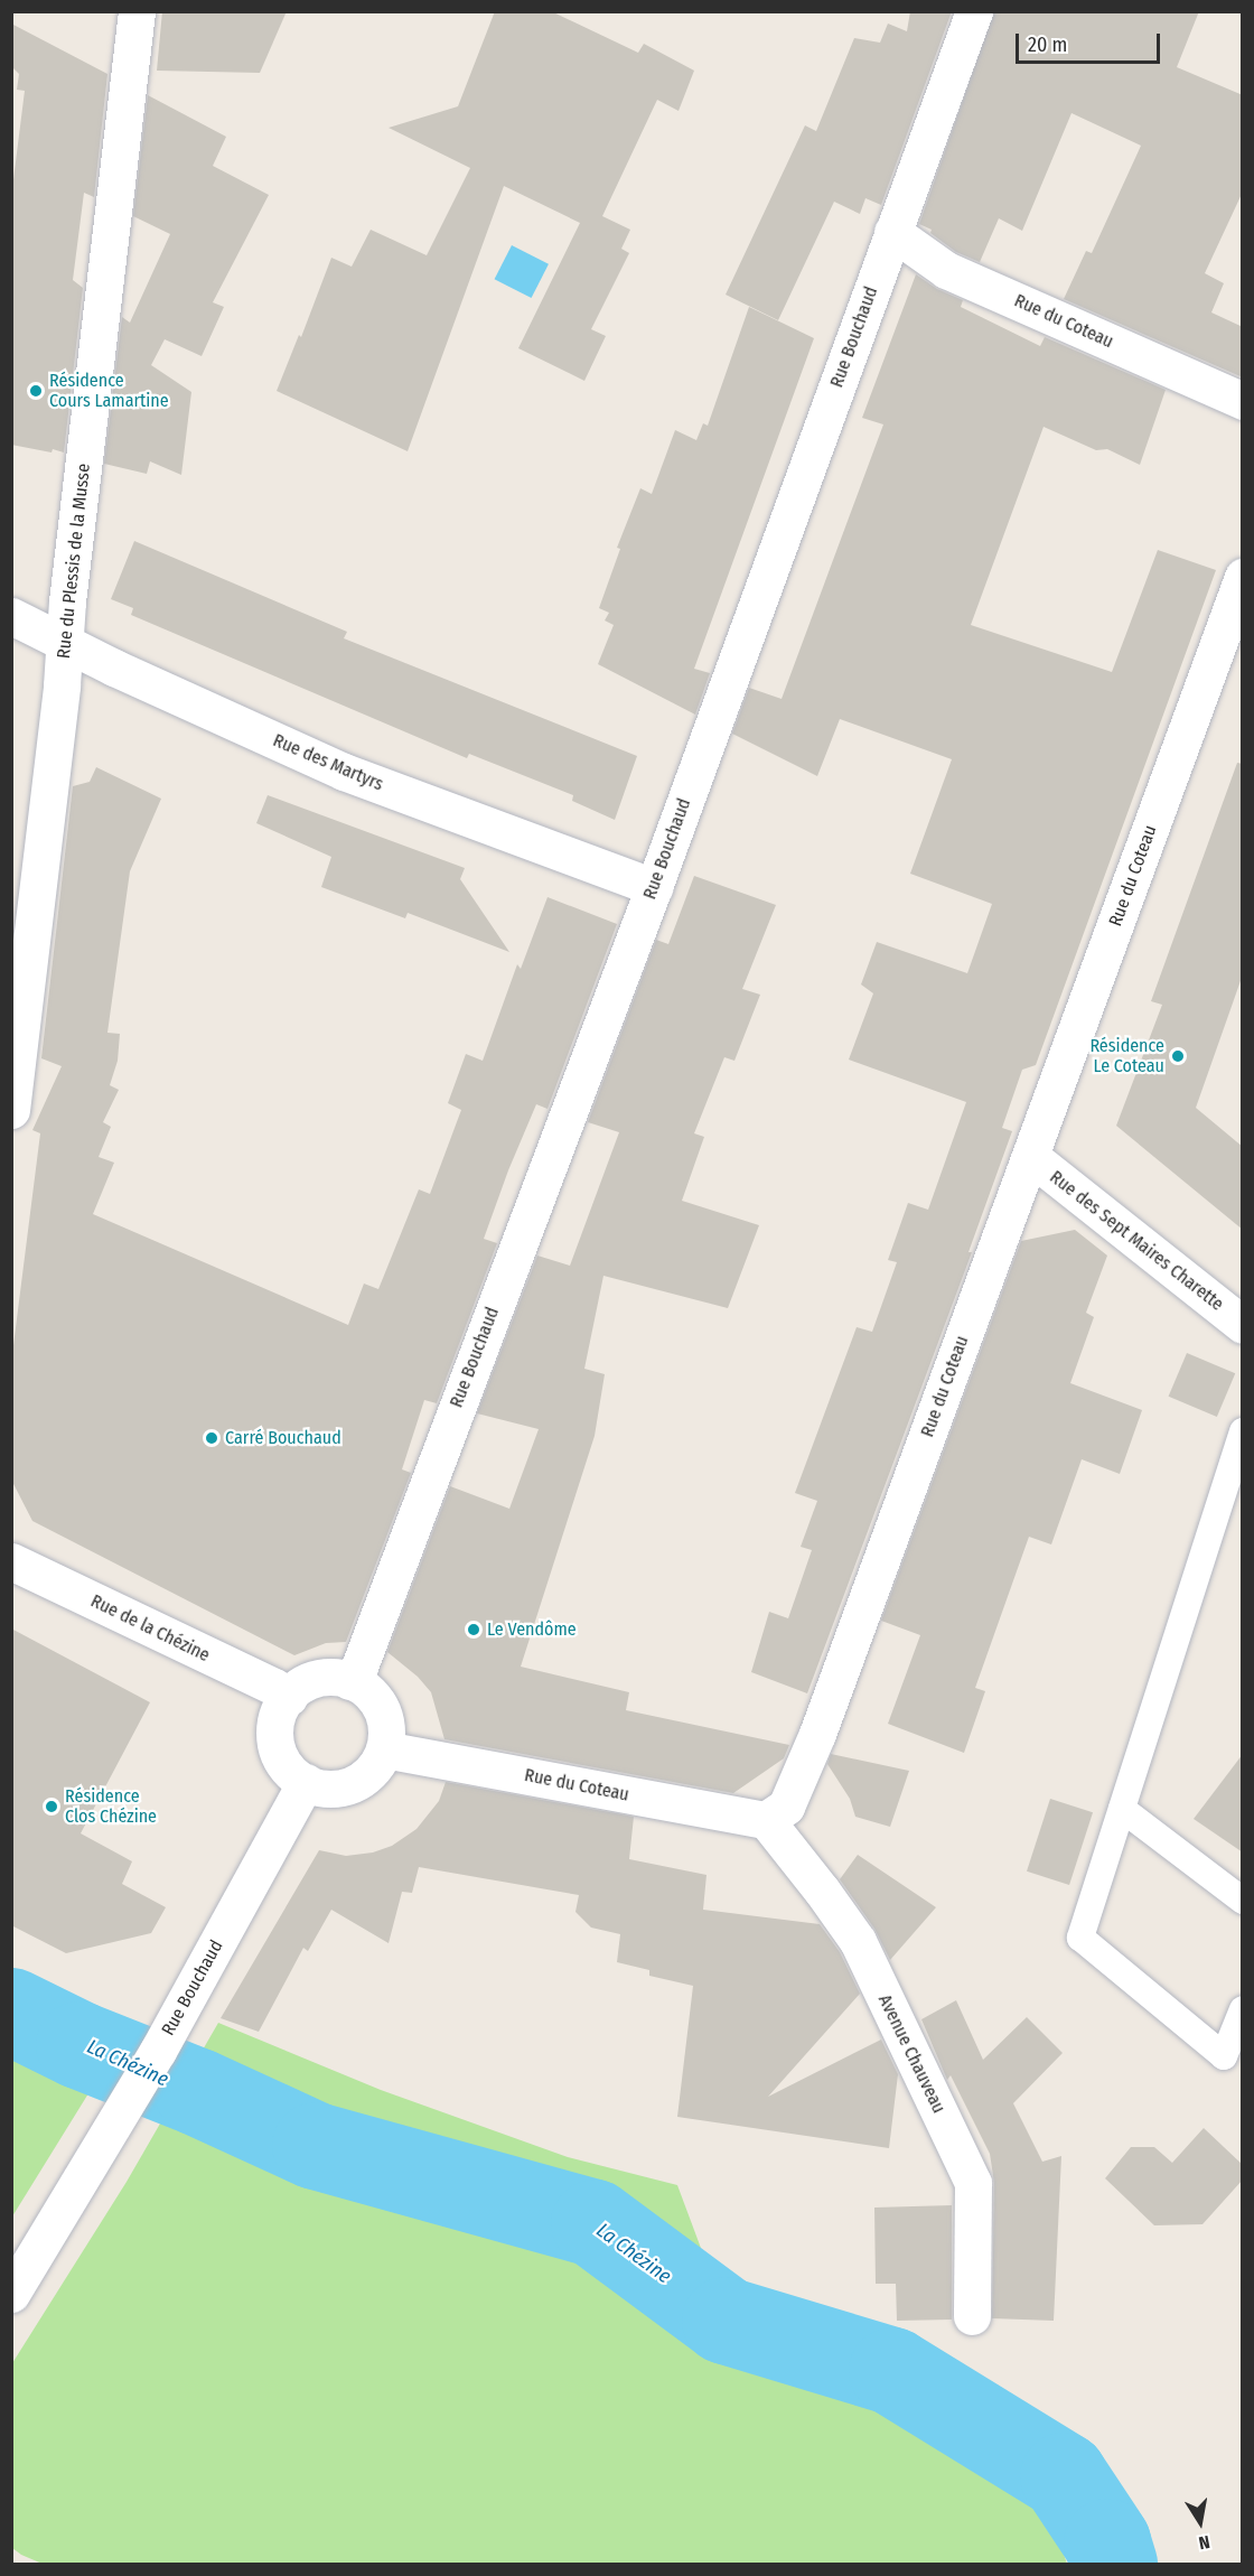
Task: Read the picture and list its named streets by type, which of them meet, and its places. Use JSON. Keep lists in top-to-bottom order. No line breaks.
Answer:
{"streets":{"street":["Rue du Coteau","Rue Bouchaud","Rue du Plessis de la Musse","Rue des Martyrs","Rue des Sept Maires Charette","Rue de la Chézine","Avenue Chauveau"]},"crossings":[["Rue du Coteau","Rue Bouchaud"],["Rue du Coteau","Rue des Sept Maires Charette"],["Rue du Coteau","Rue de la Chézine"],["Rue du Coteau","Avenue Chauveau"],["Rue Bouchaud","Rue des Martyrs"],["Rue Bouchaud","Rue de la Chézine"],["Rue du Plessis de la Musse","Rue des Martyrs"]],"water":["La Chézine"],"places":["Résidence Cours Lamartine","Résidence Le Coteau","Carré Bouchaud","Le Vendôme","Résidence Clos Chézine"],"scale_bar":"20 m","north":"bottom"}
